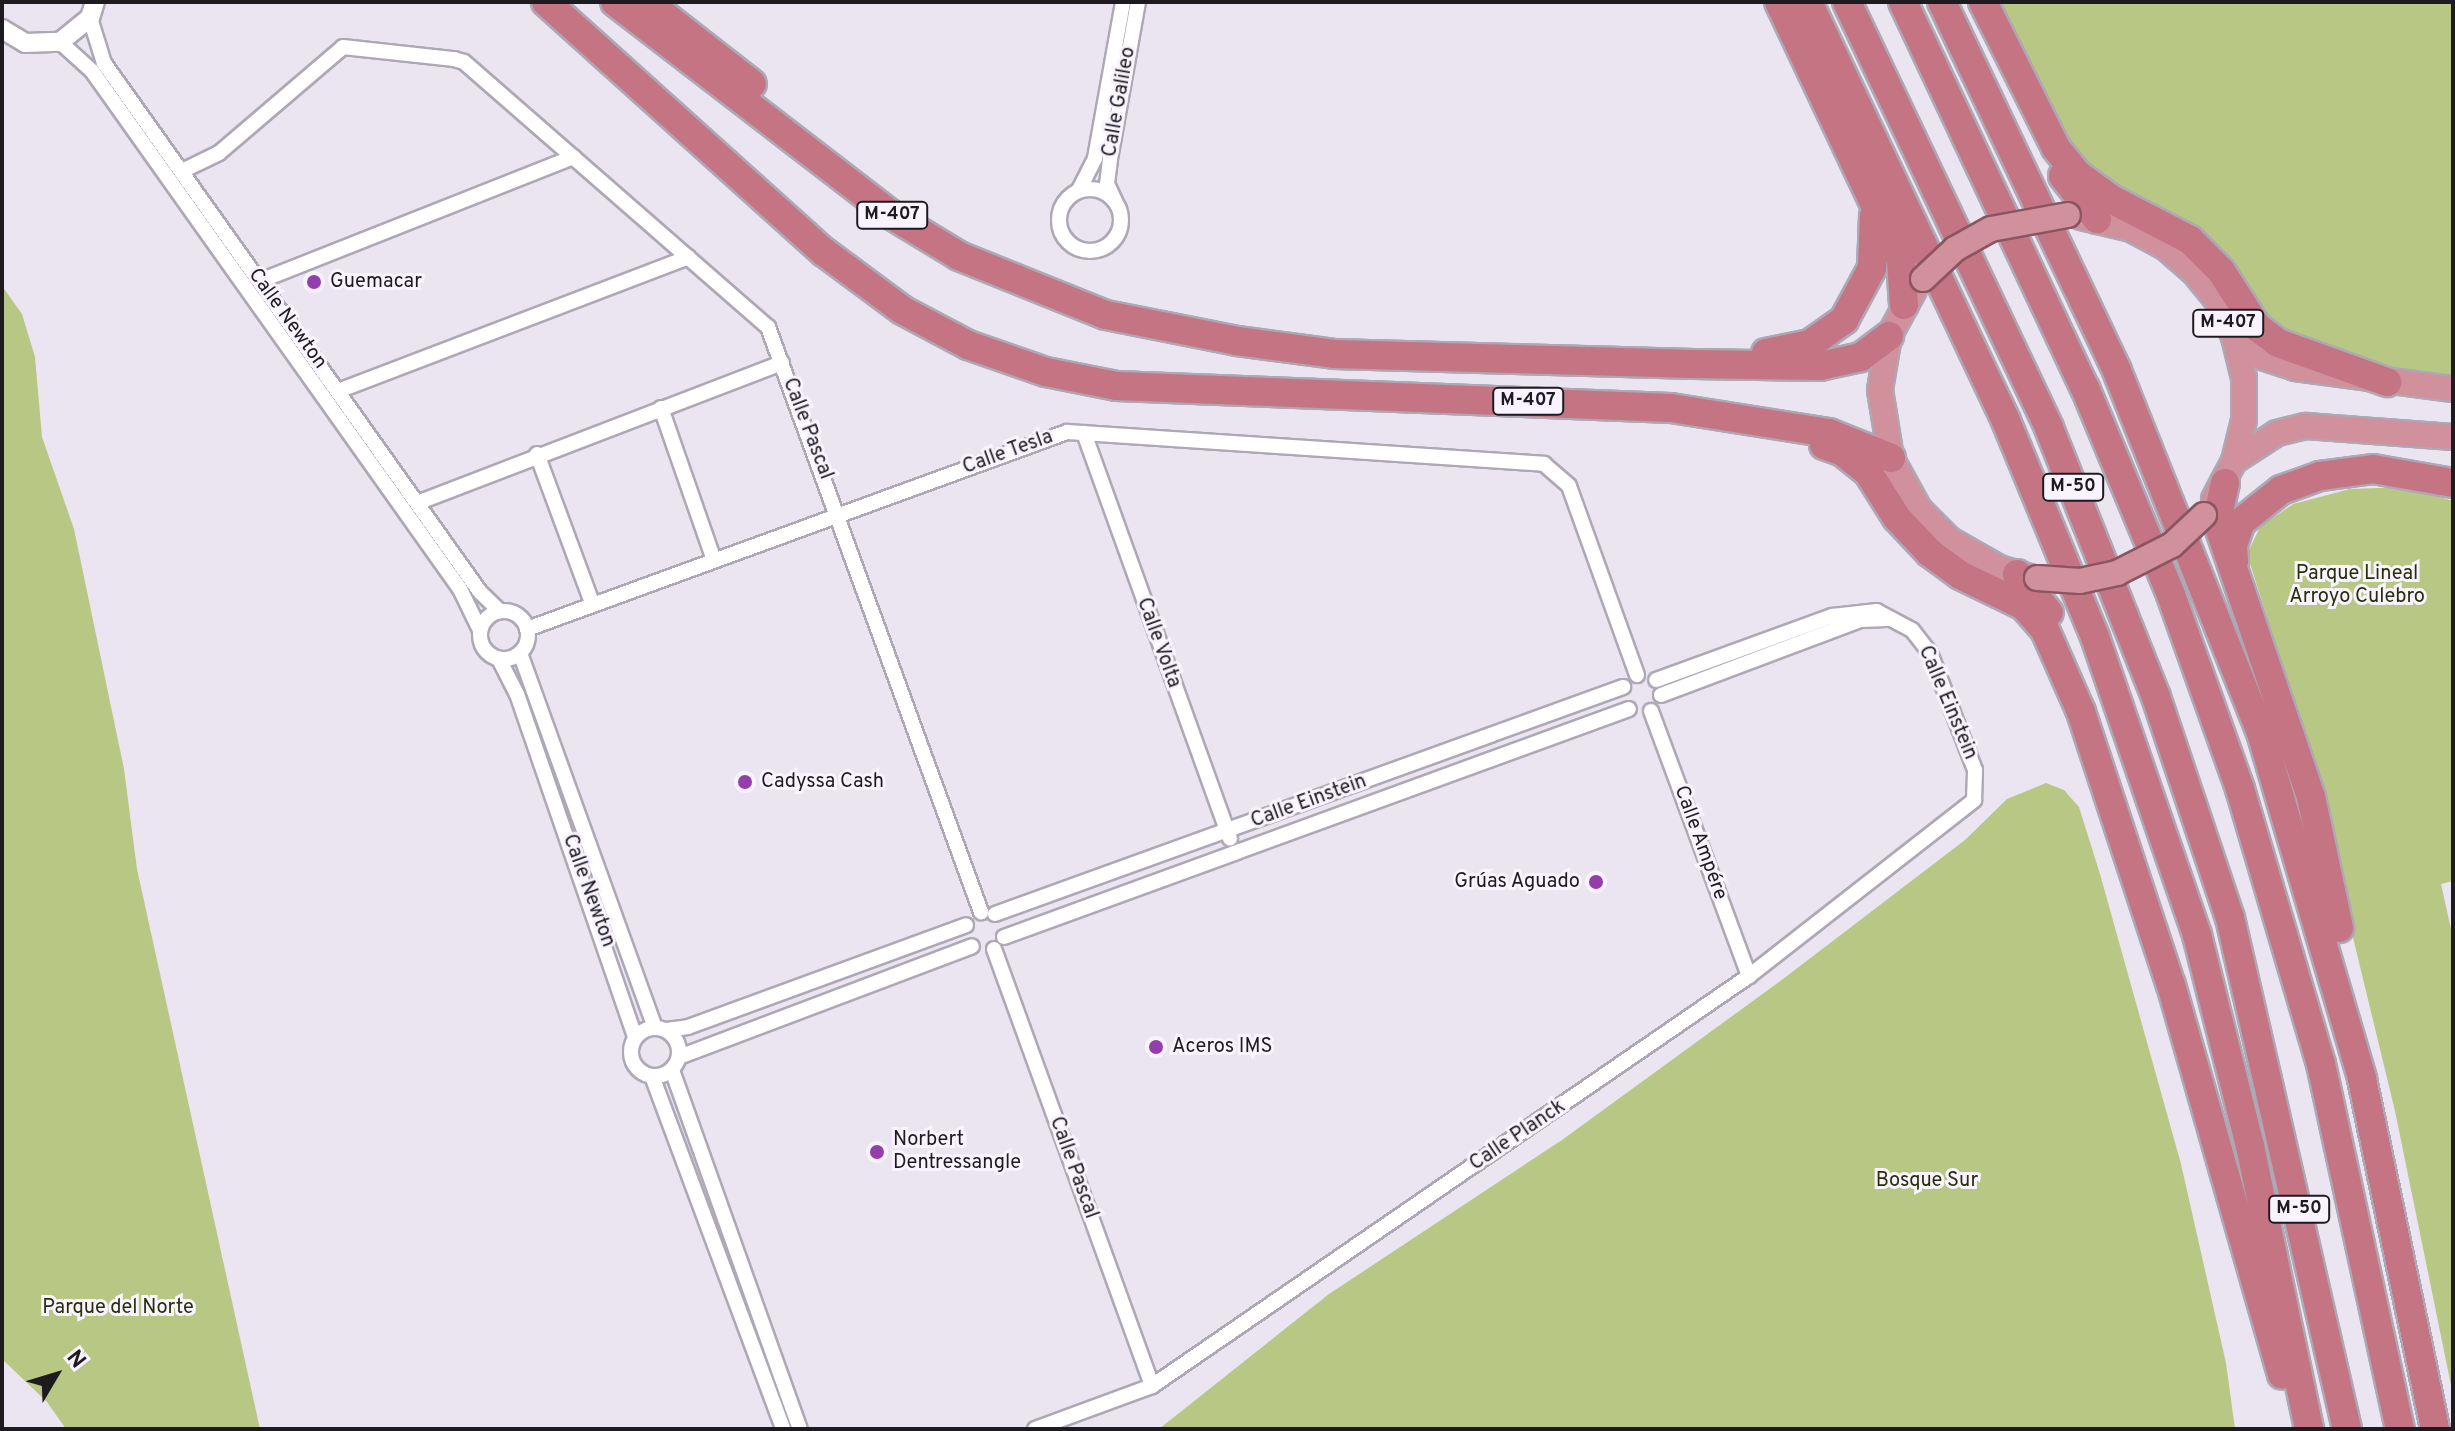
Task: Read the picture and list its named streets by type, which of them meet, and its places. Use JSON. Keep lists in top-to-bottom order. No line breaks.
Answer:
{"streets":{"highway":["M-407","M-50"],"street":["Calle Galileo","Calle Newton","Calle Pascal","Calle Tesla","Calle Volta","Calle Einstein","Calle Ampére","Calle Planck"]},"crossings":[["Calle Newton","Calle Pascal"],["Calle Newton","Calle Tesla"],["Calle Pascal","Calle Tesla"],["Calle Pascal","Calle Einstein"],["Calle Pascal","Calle Planck"],["Calle Tesla","Calle Volta"],["Calle Volta","Calle Einstein"],["Calle Einstein","Calle Planck"],["Calle Ampére","Calle Planck"]],"parks":["Parque Lineal Arroyo Culebro","Bosque Sur","Parque del Norte"],"places":["Guemacar","Cadyssa Cash","Grúas Aguado","Aceros IMS","Norbert Dentressangle"],"north":"top right"}
